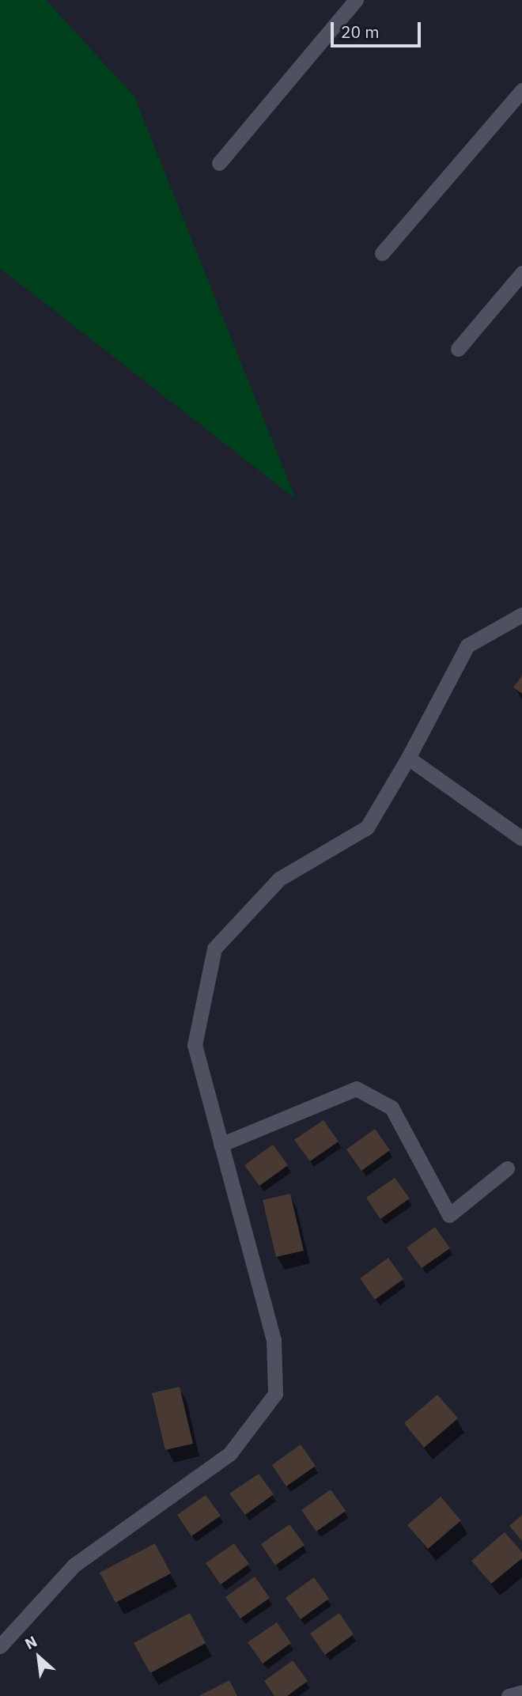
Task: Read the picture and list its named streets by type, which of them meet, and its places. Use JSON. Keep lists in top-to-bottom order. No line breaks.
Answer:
{"scale_bar":"20 m","north":"top left"}
